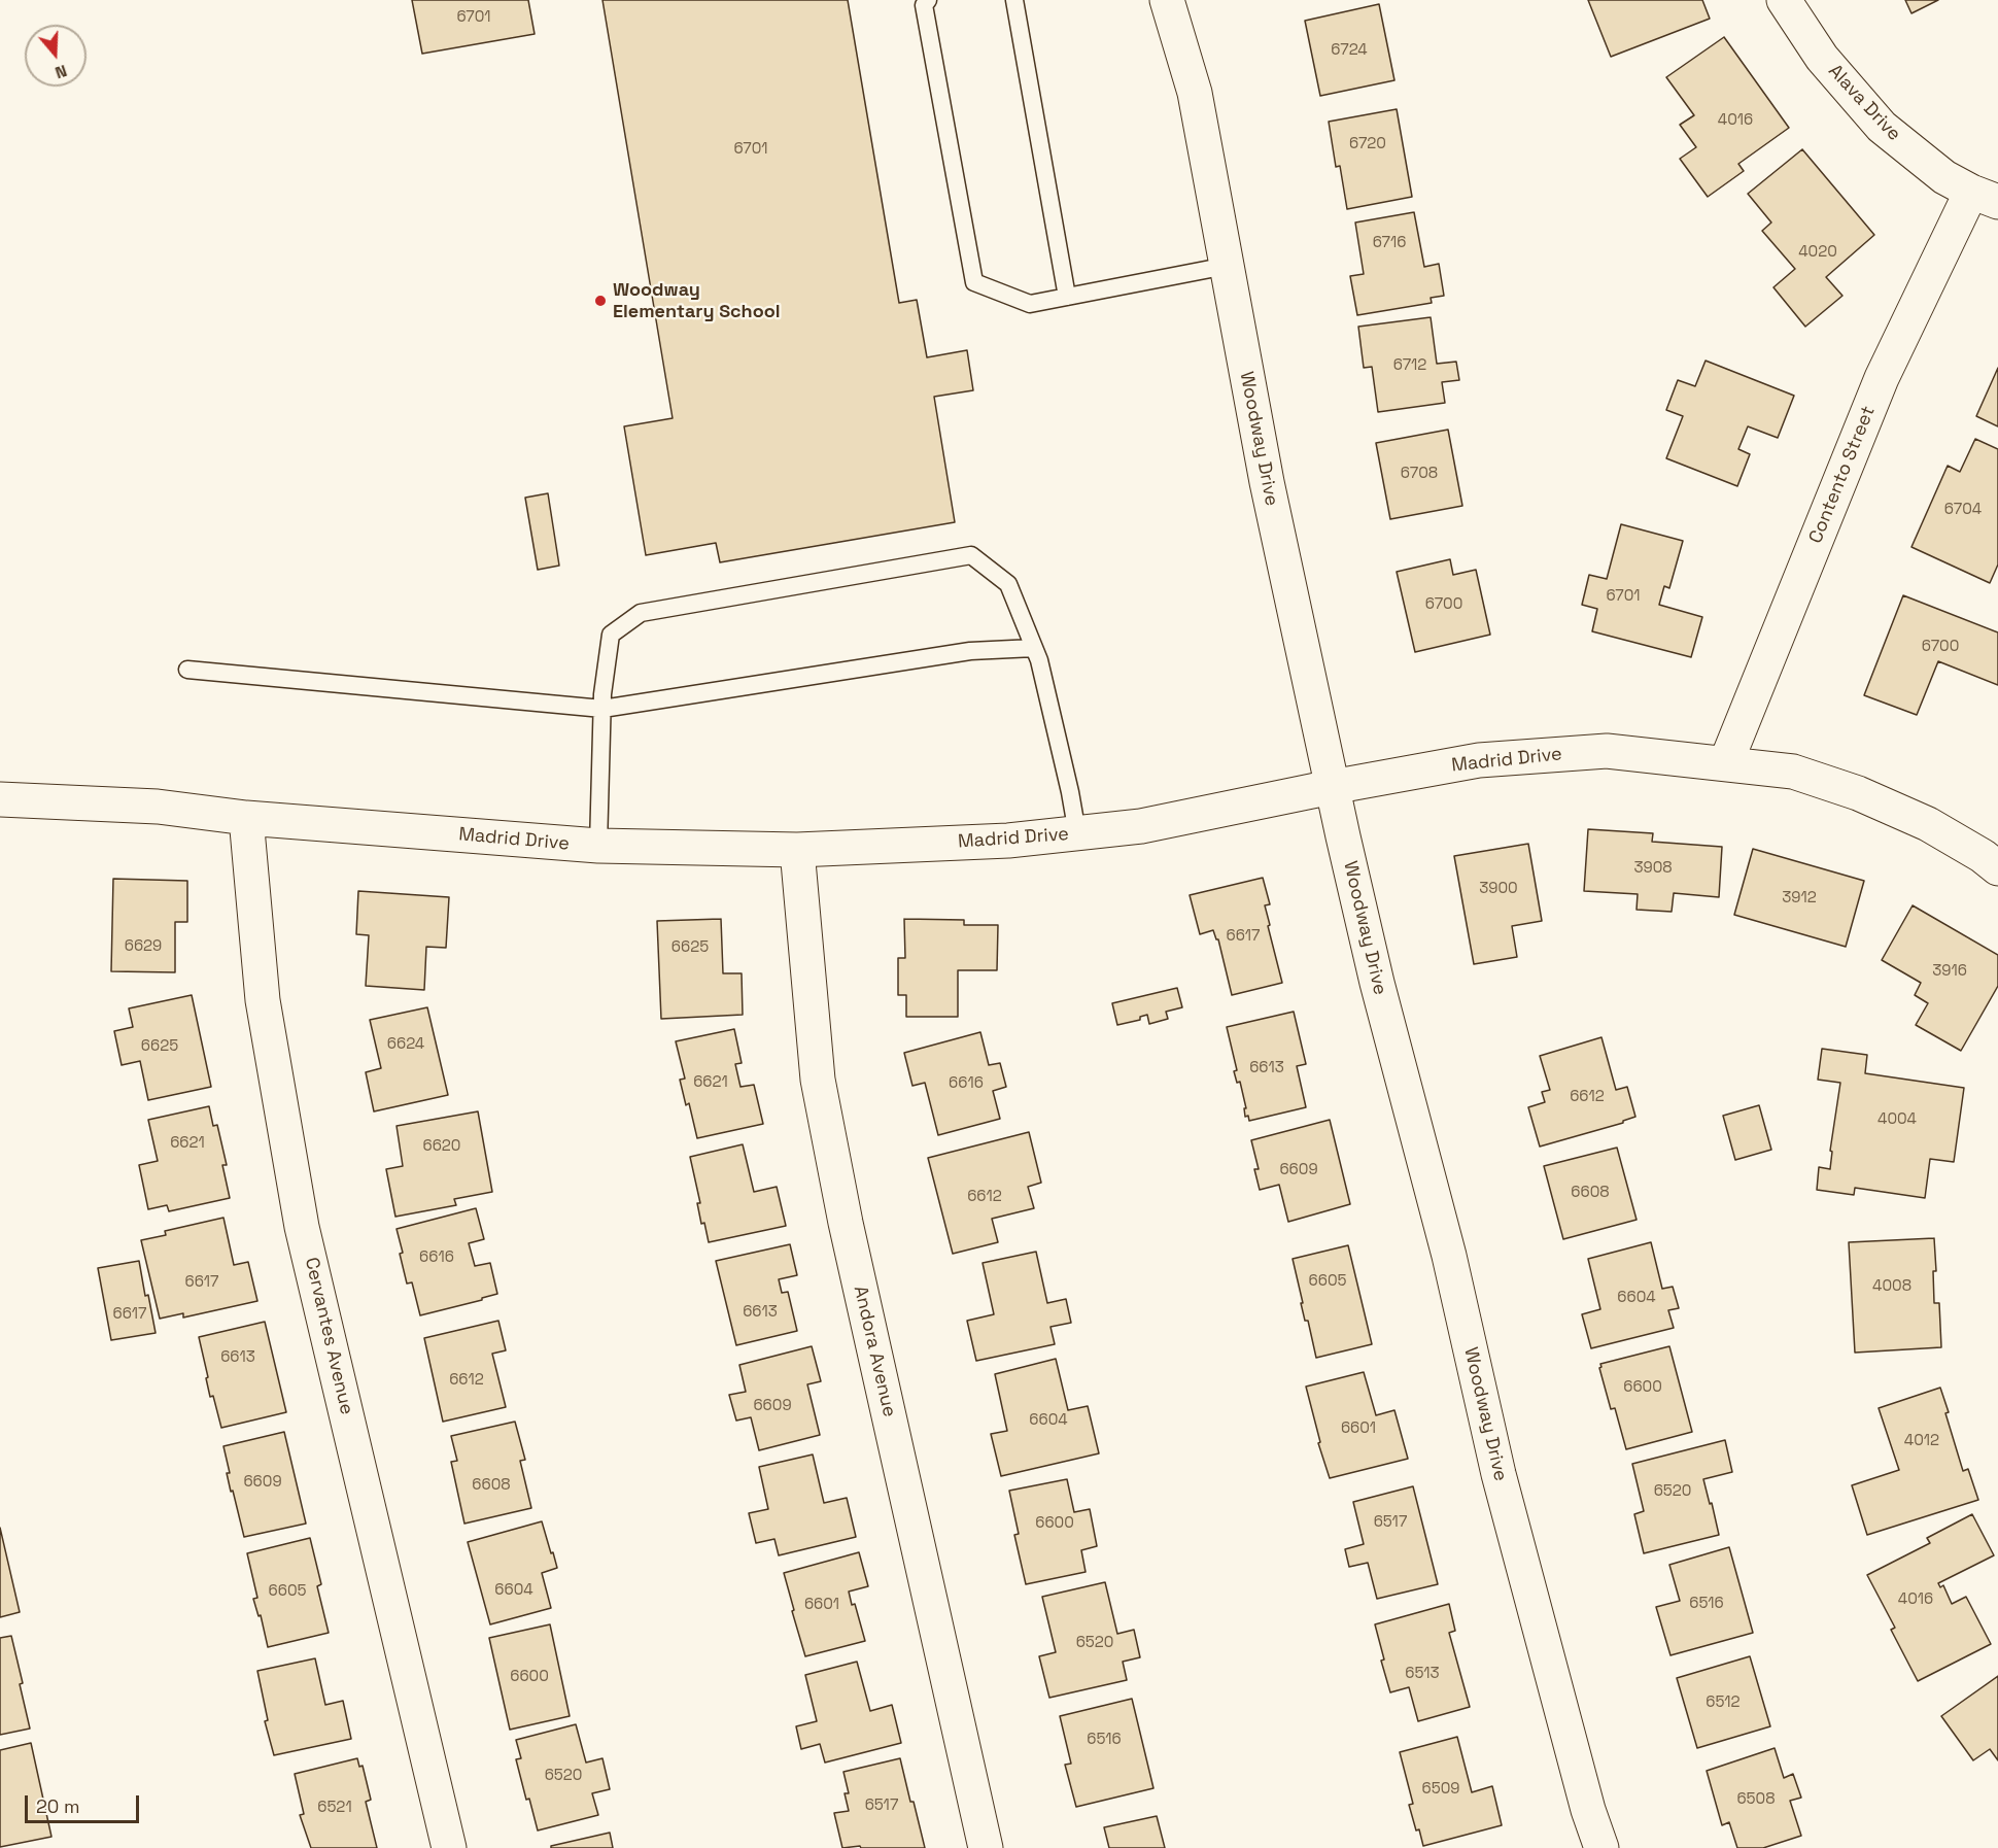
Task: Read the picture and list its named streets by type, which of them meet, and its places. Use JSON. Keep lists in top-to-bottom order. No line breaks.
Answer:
{"streets":{"street":["Alava Drive","Woodway Drive","Contento Street","Madrid Drive","Cervantes Avenue","Andora Avenue"]},"crossings":[["Alava Drive","Contento Street"],["Woodway Drive","Madrid Drive"],["Contento Street","Madrid Drive"],["Madrid Drive","Cervantes Avenue"],["Madrid Drive","Andora Avenue"]],"places":["Woodway Elementary School"],"house_numbers":["6701","6724","4016","6720","6701","6716","4020","6712","6708","6704","6701","6700","6700","3908","3900","3912","6617","6629","6625","3916","6624","6625","6613","6621","6616","6612","4004","6621","6620","6609","6608","6612","6616","6605","6617","4008","6604","6613","6617","6613","6612","6600","6609","6604","6601","4012","6609","6608","6520","6517","6600","6604","6605","4016","6516","6601","6520","6513","6600","6512","6516","6520","6509","6508","6517","6521"],"scale_bar":"20 m","north":"bottom"}
